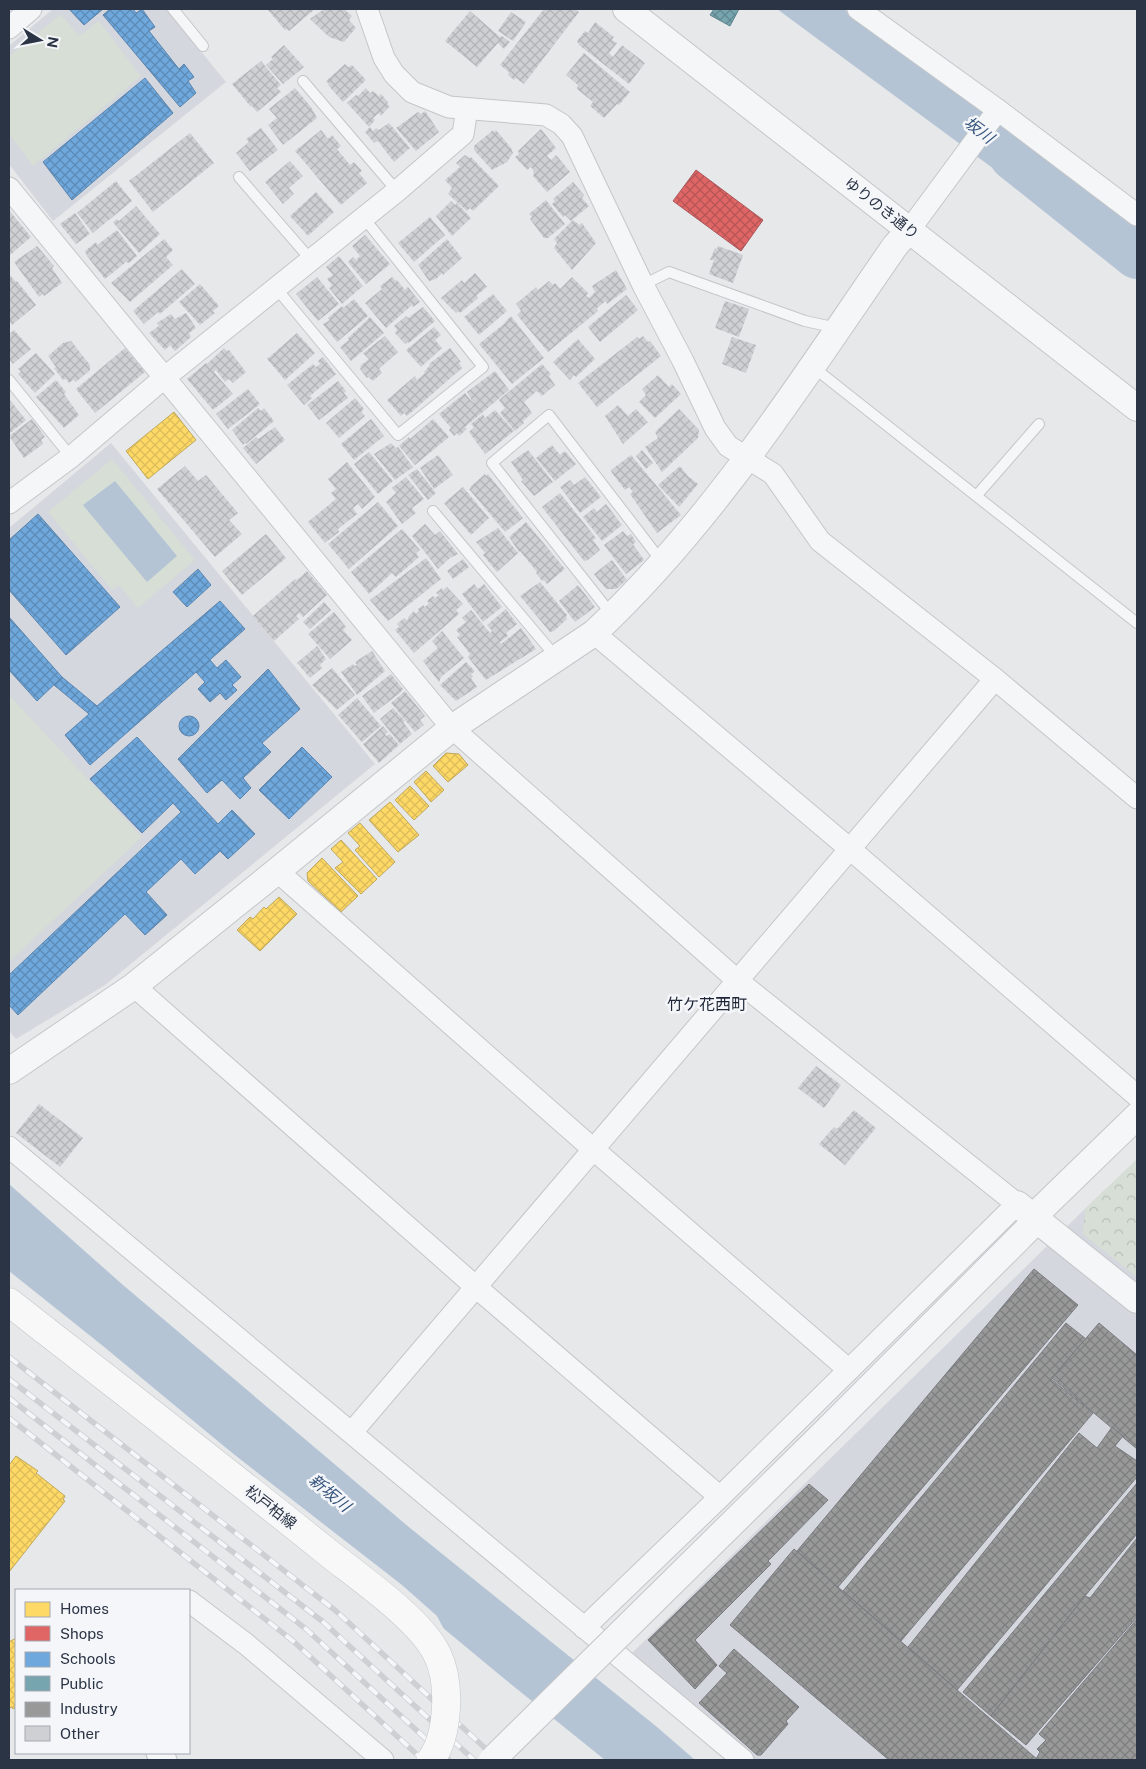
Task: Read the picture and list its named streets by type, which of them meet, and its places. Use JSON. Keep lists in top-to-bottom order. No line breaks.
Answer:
{"streets":{"main road":["松戸柏線"],"street":["ゆりのき通り"]},"districts":["竹ケ花西町"],"water":["坂川","新坂川"],"legend":["Homes","Shops","Schools","Public","Industry","Other"],"north":"right"}
